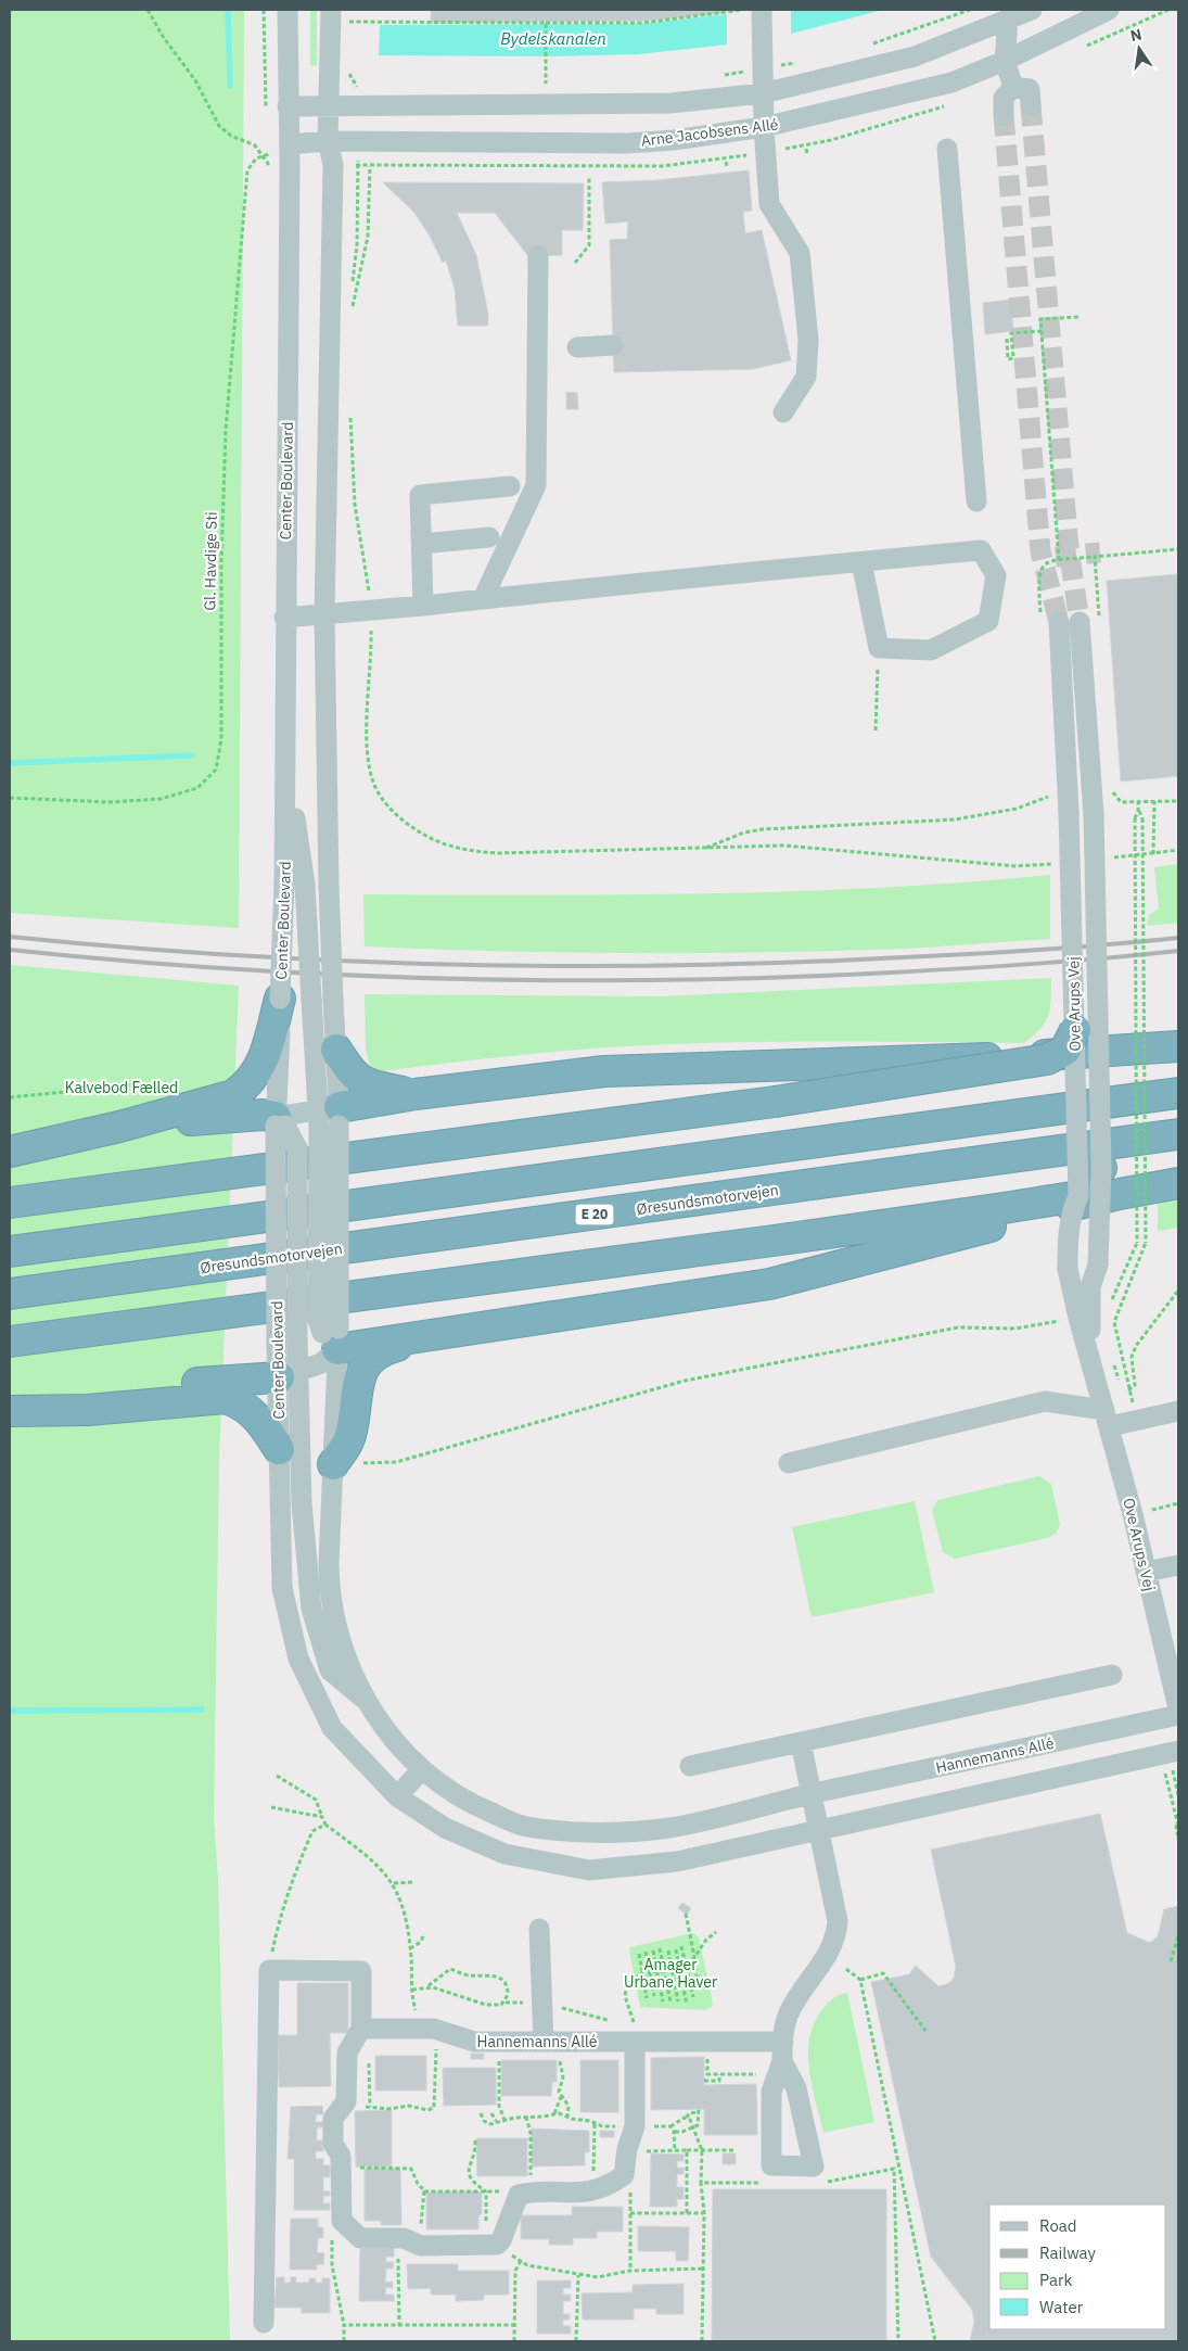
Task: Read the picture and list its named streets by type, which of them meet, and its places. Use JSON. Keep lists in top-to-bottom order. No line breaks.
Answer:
{"streets":{"highway":["Øresundsmotorvejen","E 20"],"street":["Arne Jacobsens Allé","Center Boulevard","Ove Arups Vej","Hannemanns Allé"],"path":["Gl. Havdige Sti"]},"crossings":[["Arne Jacobsens Allé","Center Boulevard"]],"water":["Bydelskanalen"],"parks":["Kalvebod Fælled","Amager Urbane Haver"],"legend":["Road","Railway","Park","Water"],"north":"top"}
